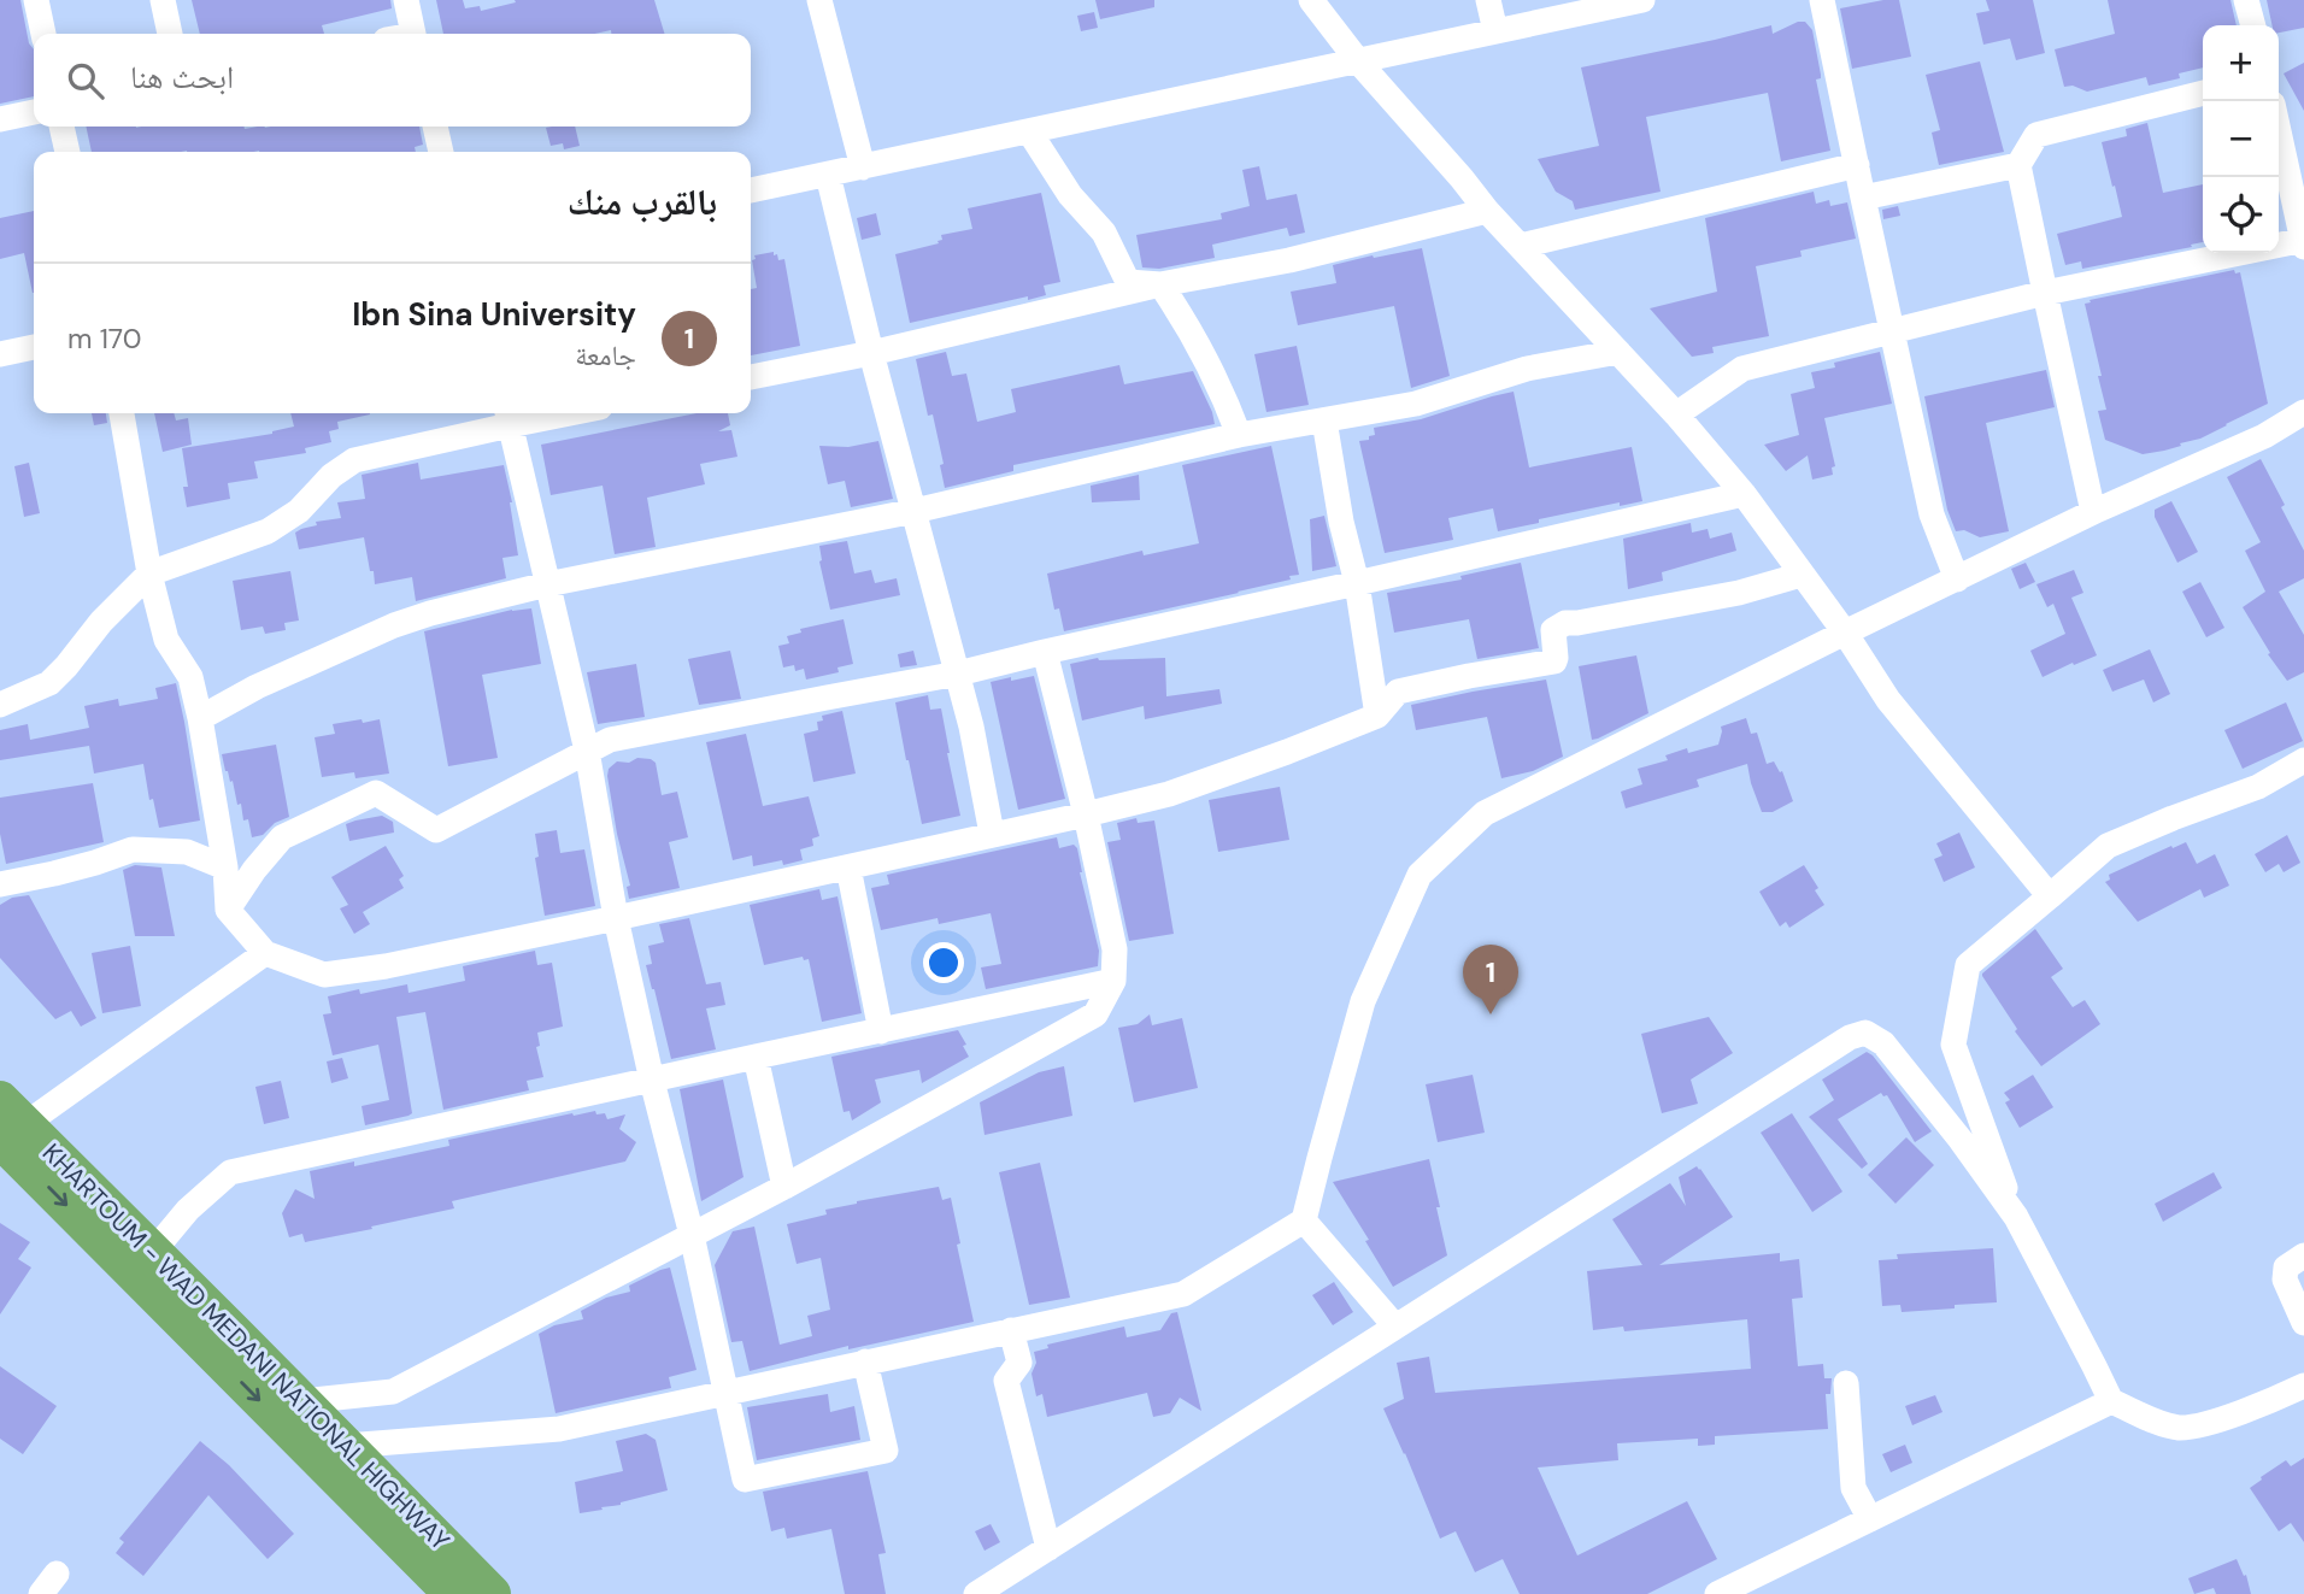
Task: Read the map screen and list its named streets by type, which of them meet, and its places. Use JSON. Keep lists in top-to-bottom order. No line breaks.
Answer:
{"streets":{"highway":["KHARTOUM - WAD MEDANI NATIONAL HIGHWAY"]},"page":{"map_buttons":["+","−"],"search":"ابحث هنا","heading":"بالقرب منك","list":[{"mark":"1","name":"Ibn Sina University","note":"جامعة","value":"170 m"}],"pins":"1"}}
